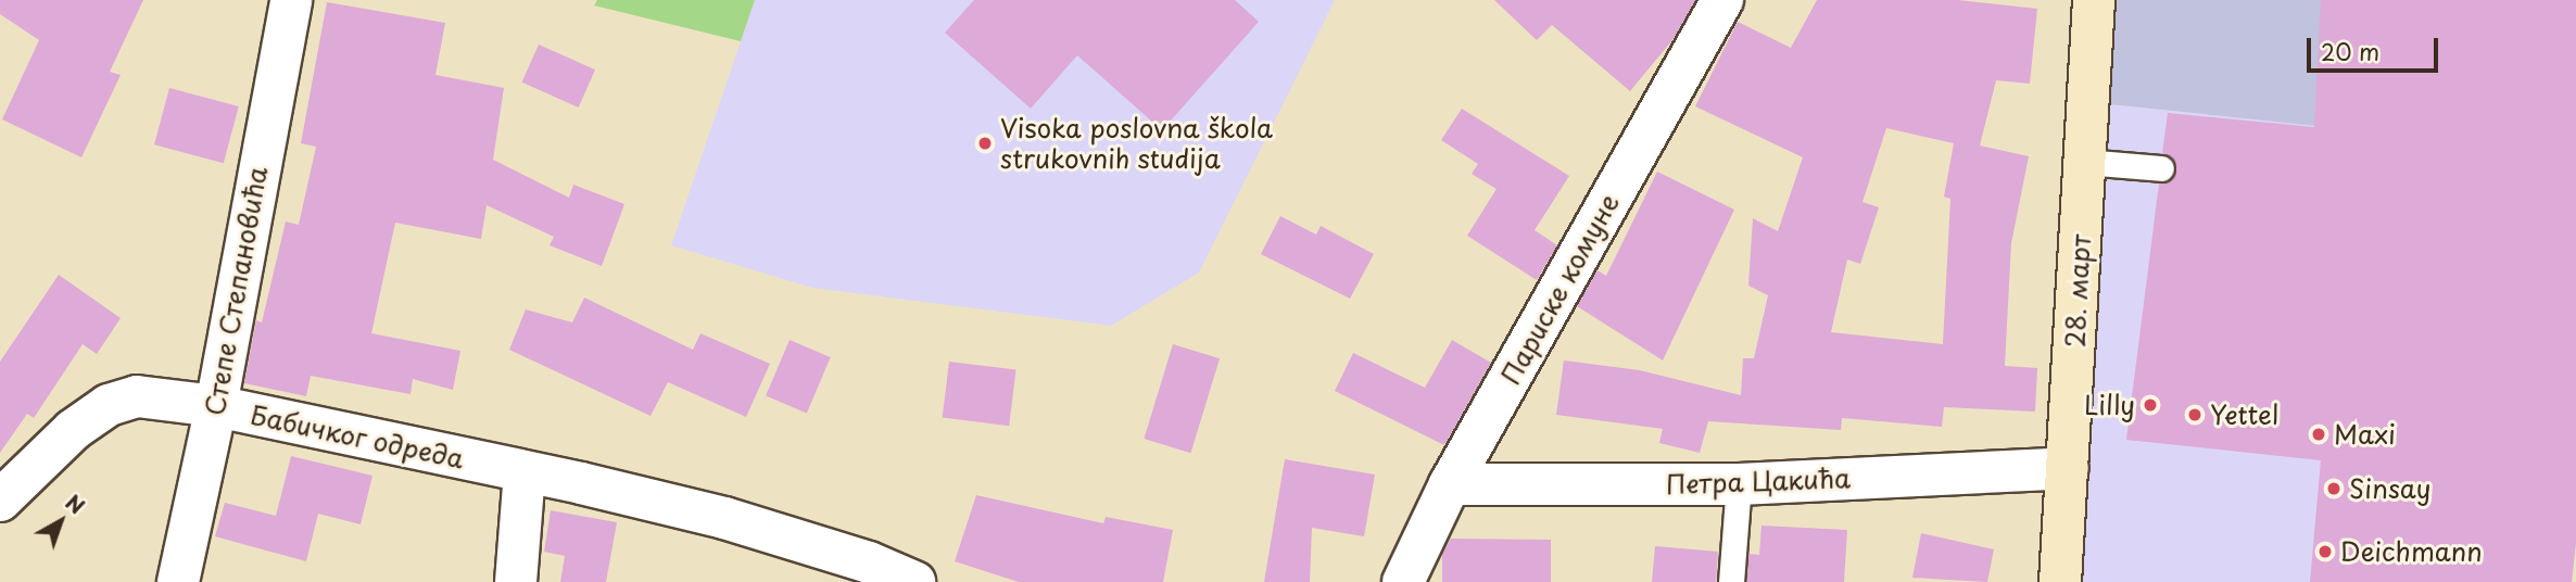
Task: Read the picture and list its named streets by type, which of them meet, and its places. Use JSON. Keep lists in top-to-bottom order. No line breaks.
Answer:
{"streets":{"main road":["28. март"],"street":["Париске комуне","Степе Степановића","Бабичког одреда","Петра Цакића"]},"crossings":[["Париске комуне","Петра Цакића"],["Степе Степановића","Бабичког одреда"],["28. март","Петра Цакића"]],"places":["Visoka poslovna škola strukovnih studija","Lilly","Yettel","Maxi","Sinsay","Deichmann"],"scale_bar":"20 m","north":"top right"}
